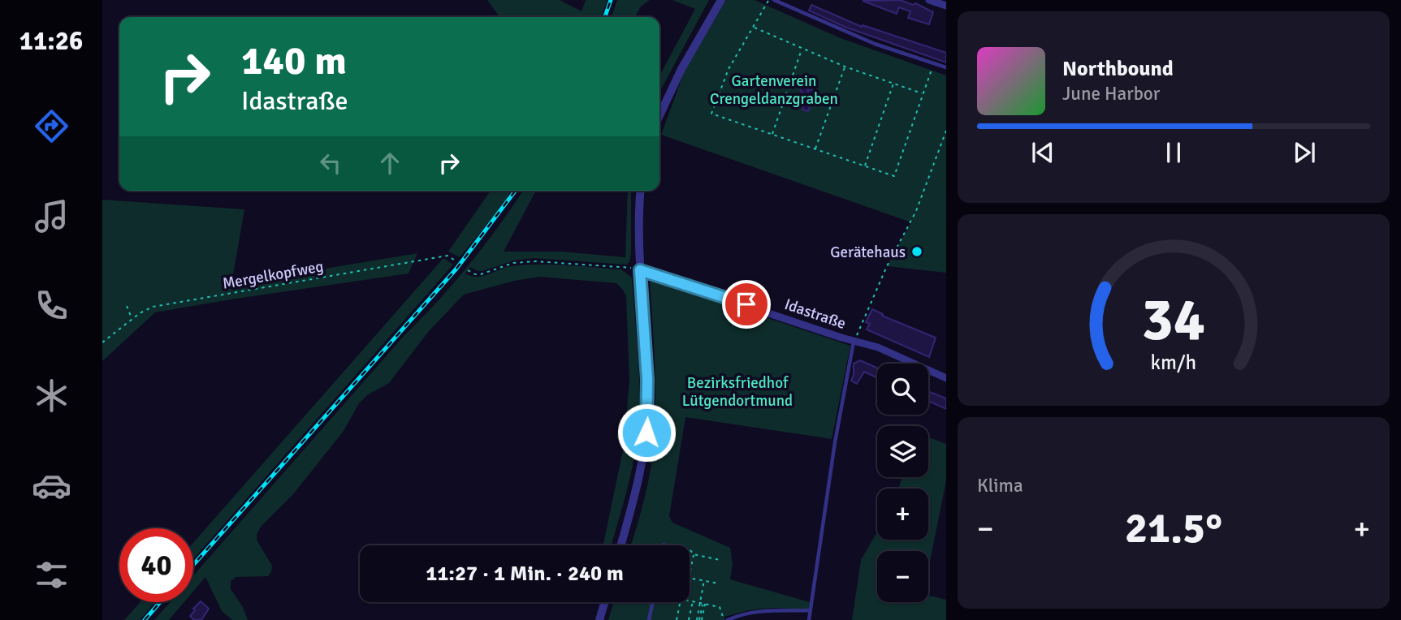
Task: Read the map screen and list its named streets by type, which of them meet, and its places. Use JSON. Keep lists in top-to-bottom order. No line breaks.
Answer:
{"streets":{"street":["Idastraße"],"path":["Mergelkopfweg"]},"parks":["Gartenverein Crengeldanzgraben","Bezirksfriedhof Lütgendortmund"],"places":["Gerätehaus"],"page":{"tabs":"11:26","turn":["140 m","Idastraße"],"song":["Northbound","June Harbor"],"map_buttons":["+","−"],"tile":"Klima","heat":["−","21.5°","+"],"limit":"40","trip":"11:27 · 1 Min. · 240 m","gauge":["34","km/h"]}}
